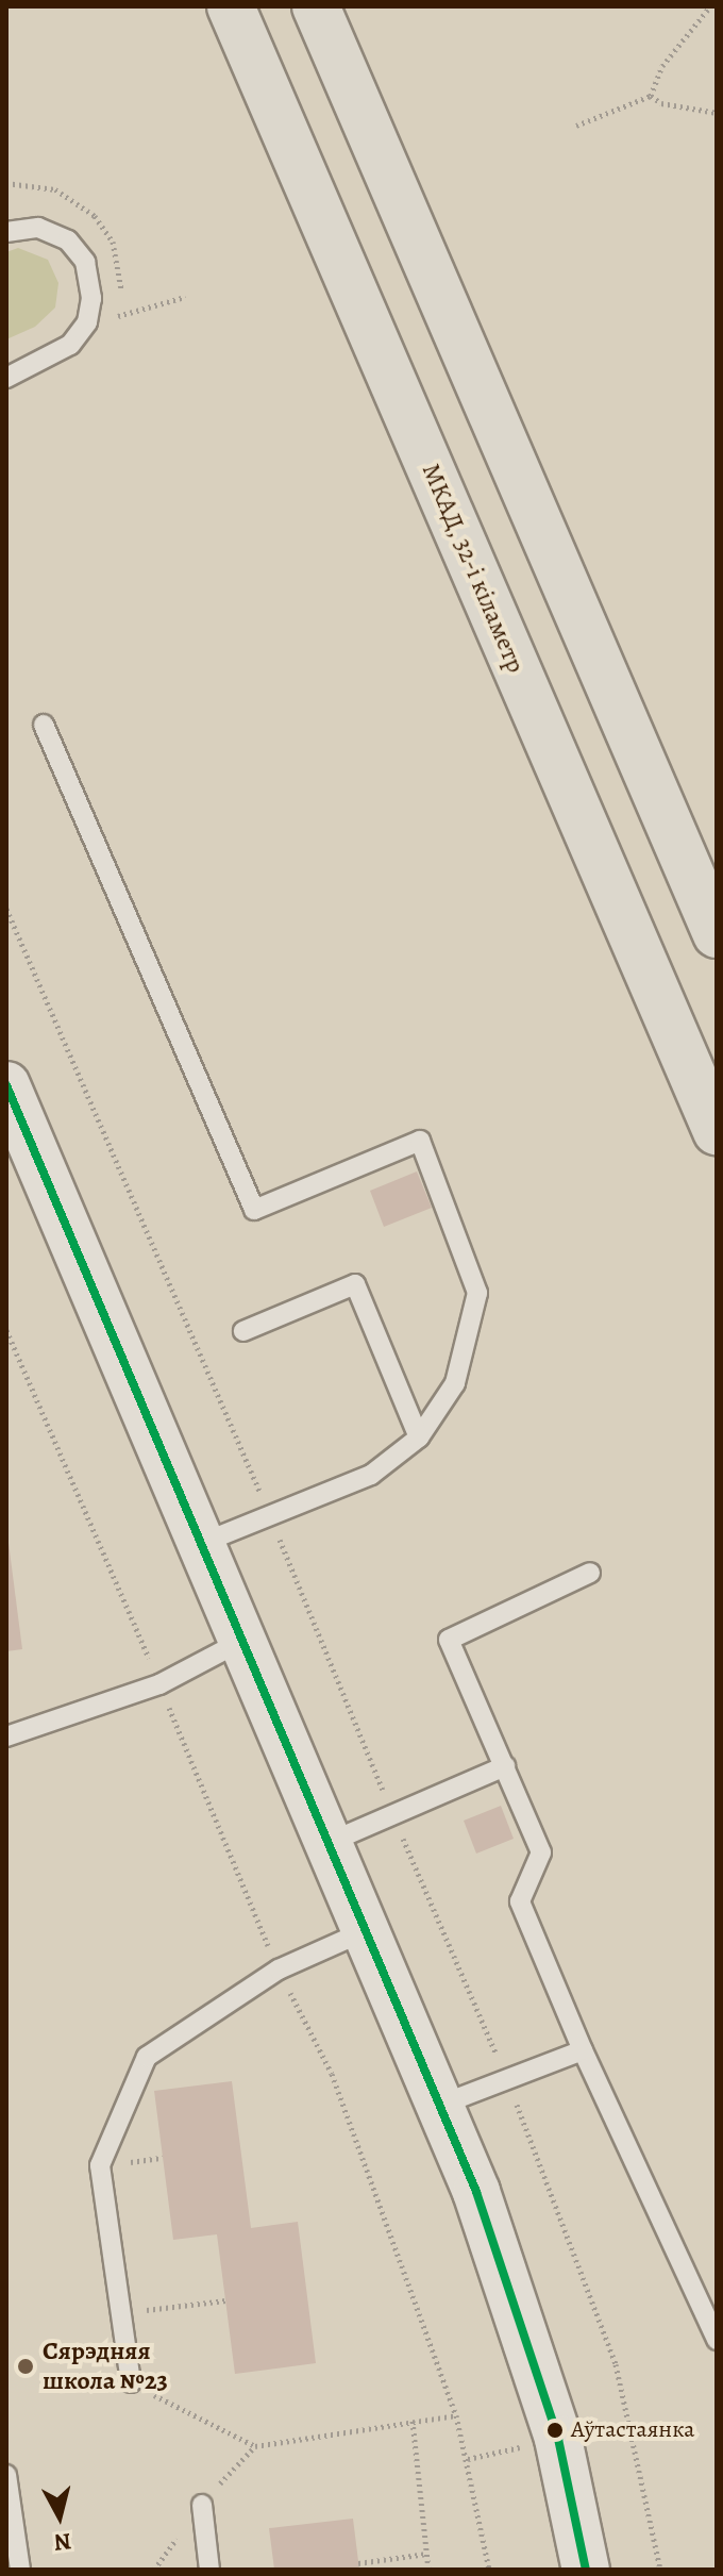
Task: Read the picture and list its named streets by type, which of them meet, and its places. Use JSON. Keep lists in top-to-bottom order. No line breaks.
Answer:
{"streets":{"highway":["МКАД, 32-і кіламетр"]},"places":["Сярэдняя школа №23","Аўтастаянка"],"north":"bottom"}
